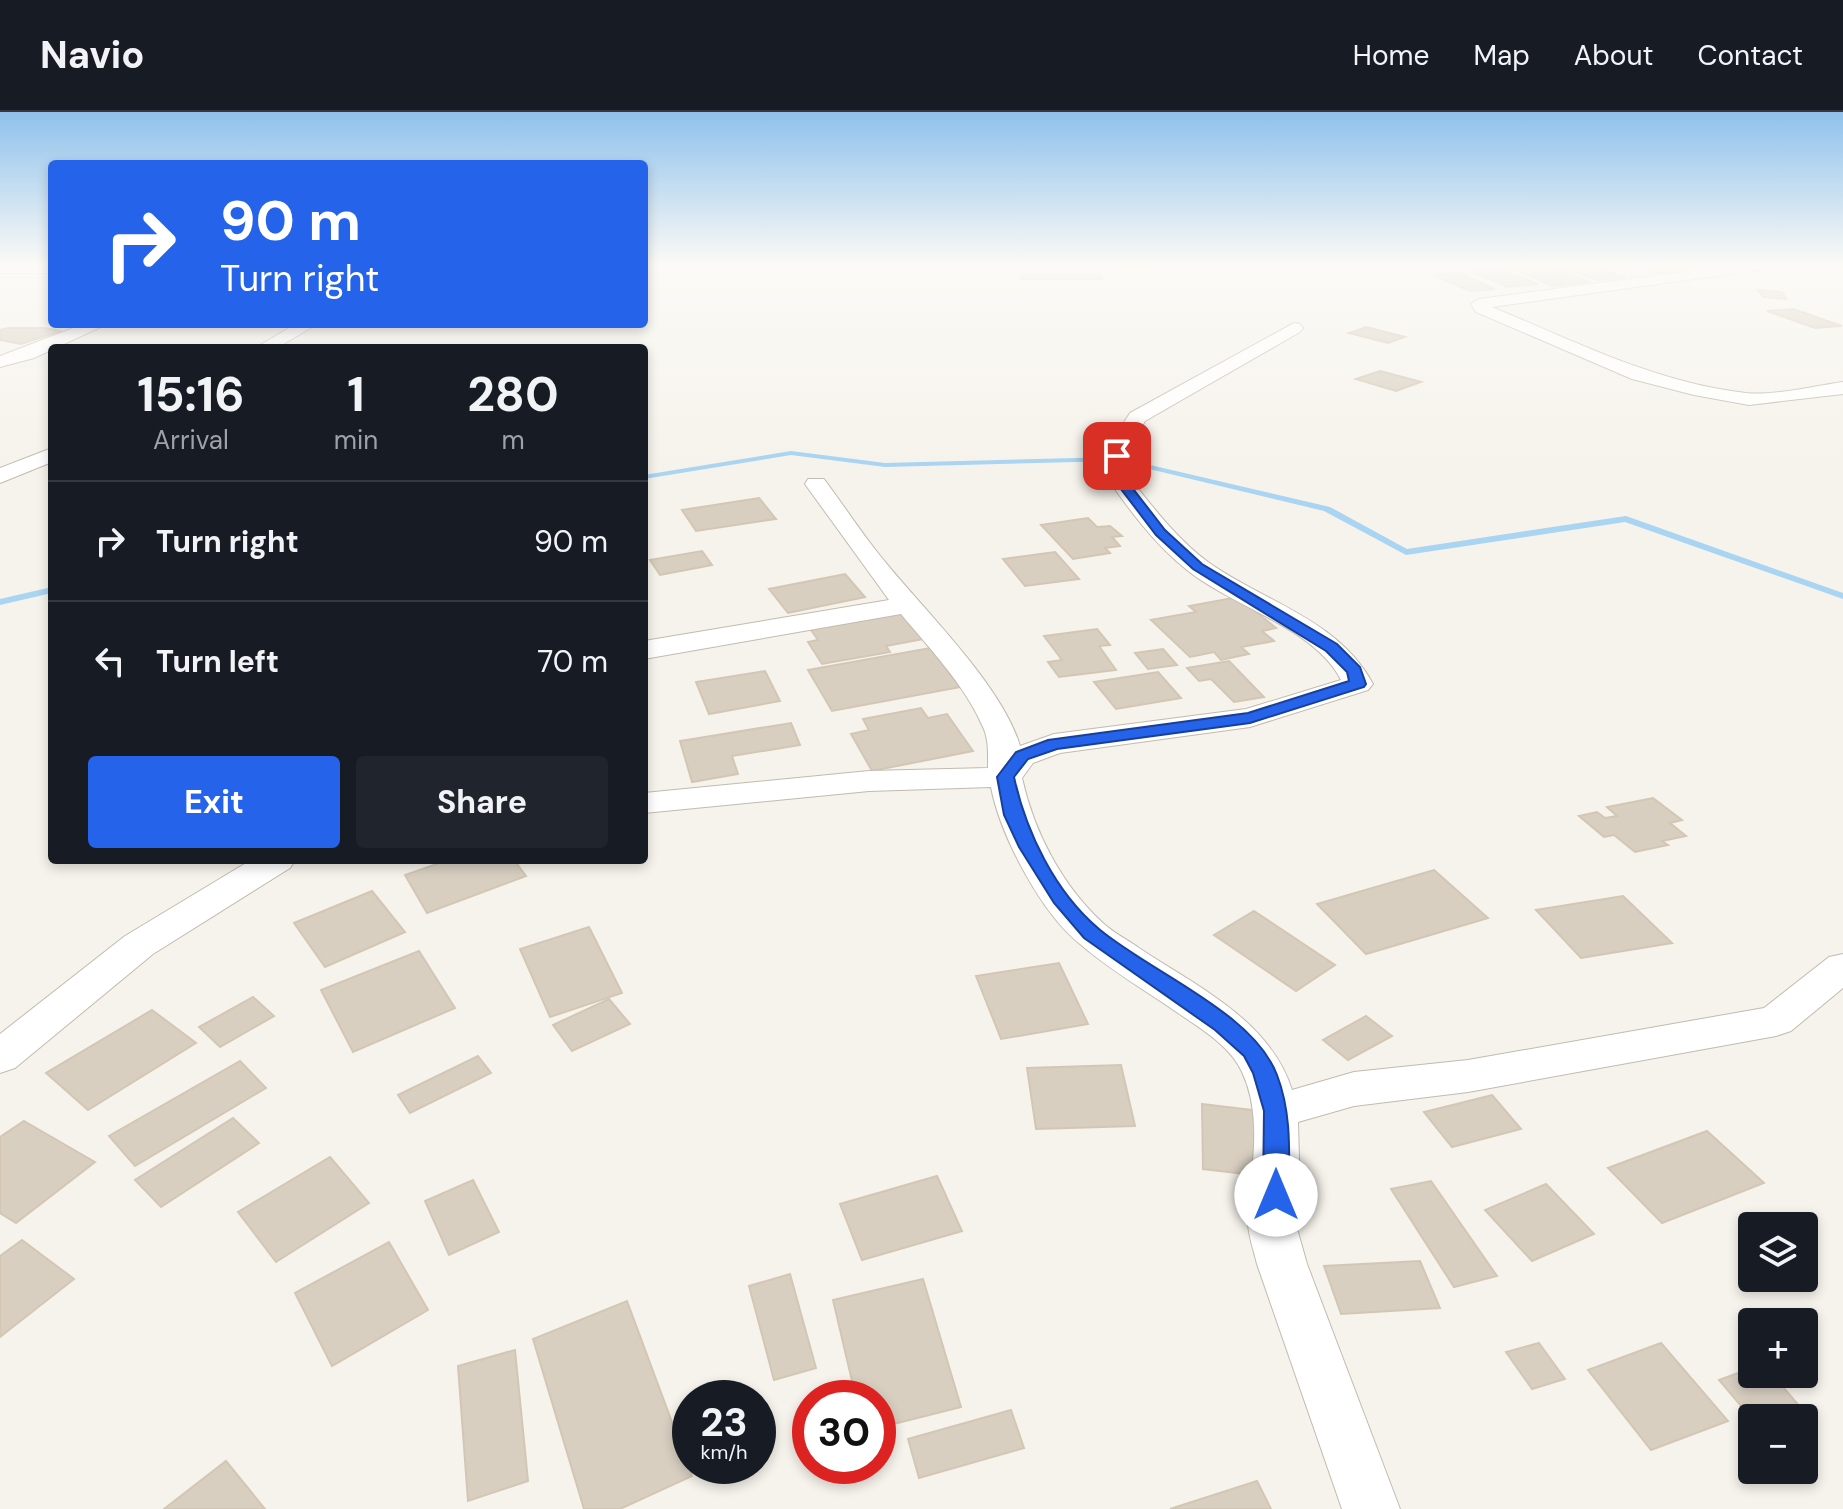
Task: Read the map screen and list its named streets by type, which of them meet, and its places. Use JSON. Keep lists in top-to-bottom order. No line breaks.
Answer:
{"page":{"header":"Navio","nav":["Home","Map","About","Contact"],"turn":["90 m","Turn right"],"eta":["15:16","Arrival","1","min","280","m"],"list":[{"name":"Turn right","value":"90 m"},{"name":"Turn left","value":"70 m"}],"buttons":["Exit","Share"],"map_buttons":["+","−"],"speed":"23 km/h","limit":"30"}}
